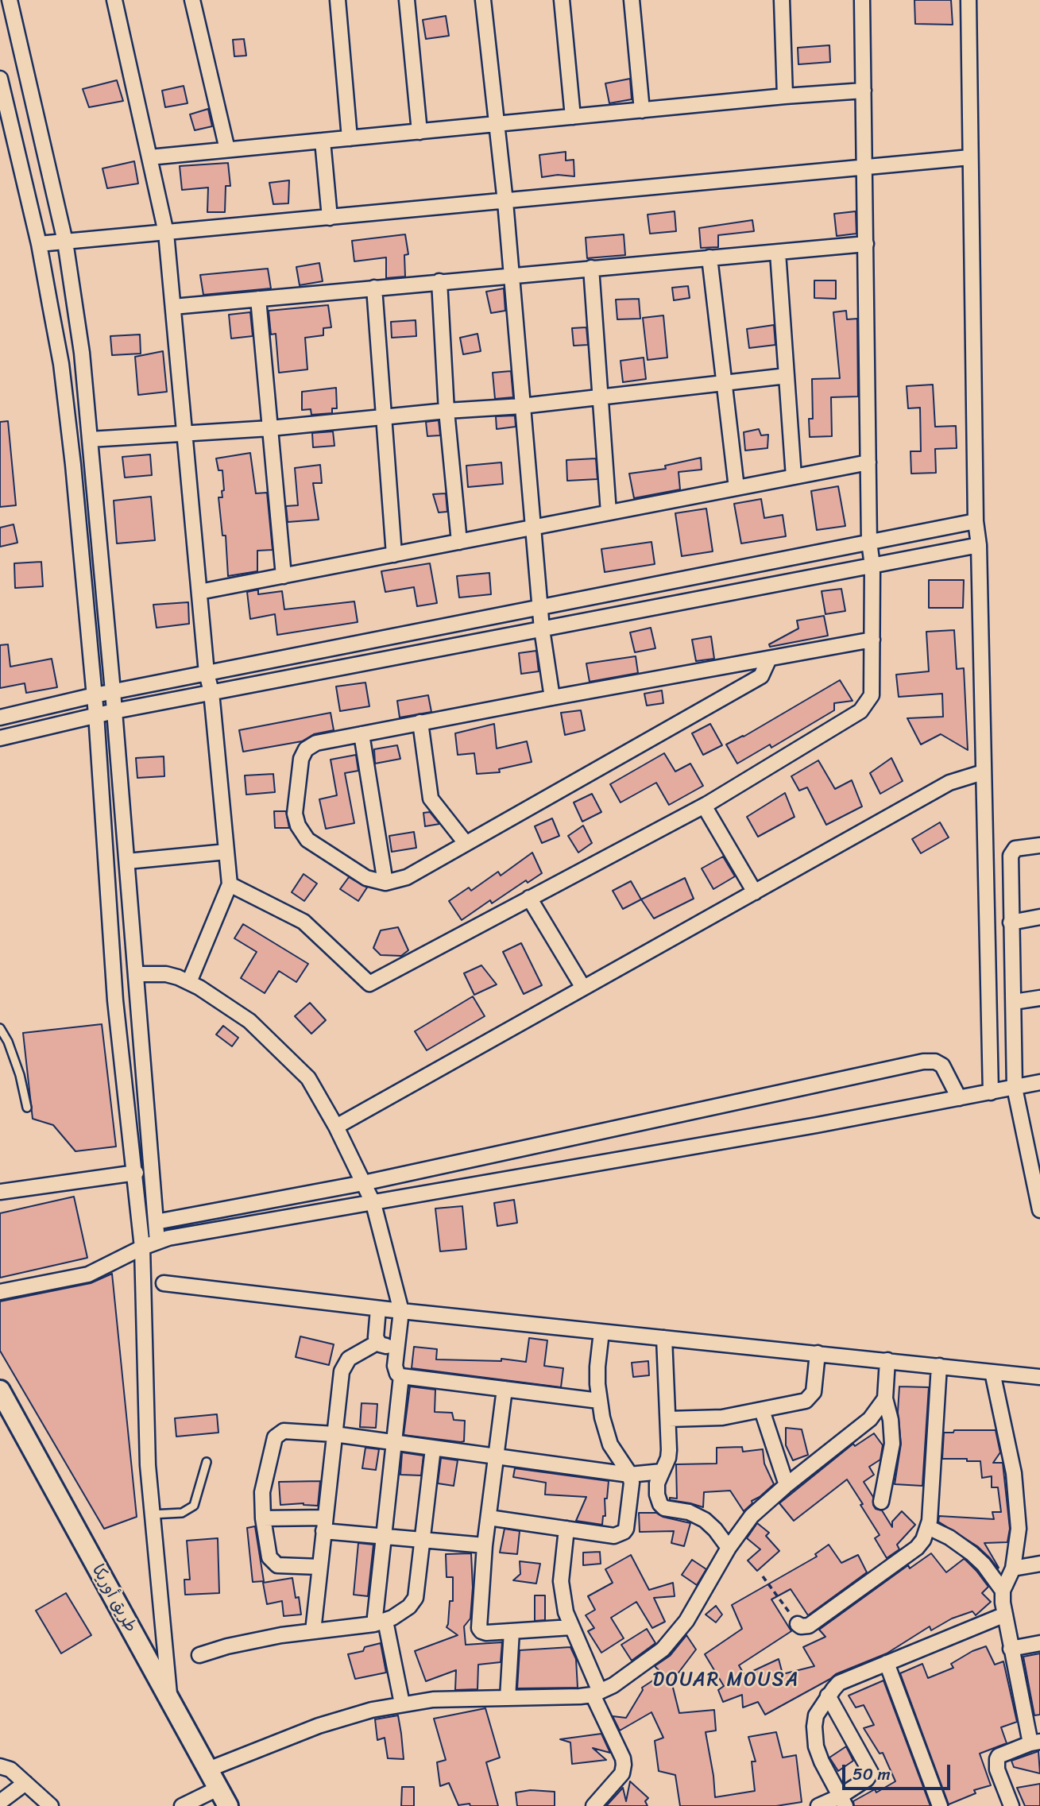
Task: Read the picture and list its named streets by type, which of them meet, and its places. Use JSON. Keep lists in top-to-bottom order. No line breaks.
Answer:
{"streets":{"street":["طريق أوريكا"]},"districts":["DOUAR MOUSA"],"scale_bar":"50 m"}
